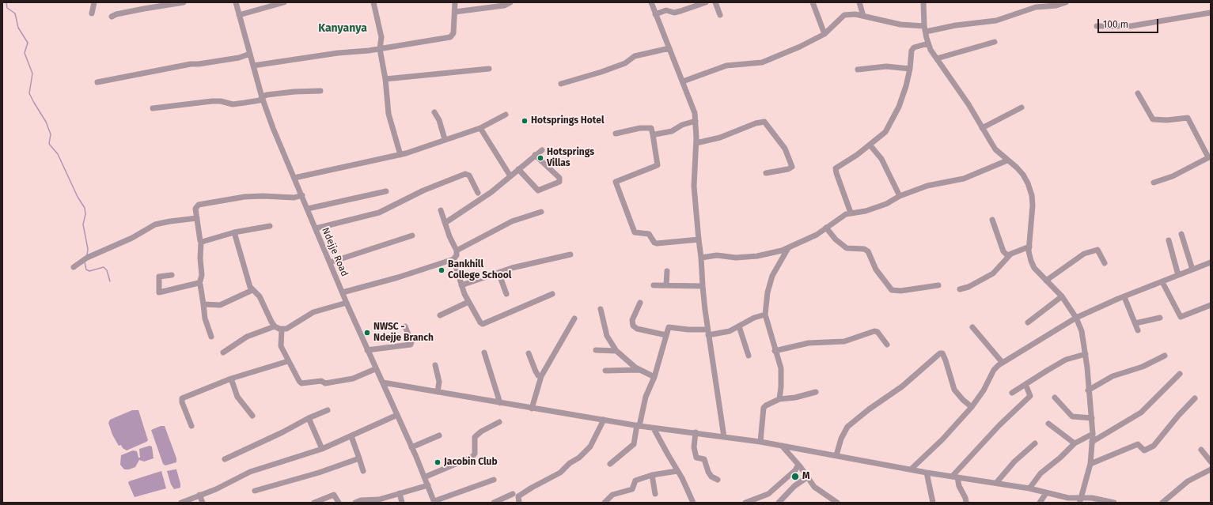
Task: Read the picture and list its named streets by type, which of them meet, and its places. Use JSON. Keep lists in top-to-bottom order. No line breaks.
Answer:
{"streets":{"street":["Ndejje Road"]},"districts":["Kanyanya"],"places":["Hotsprings Hotel","Hotsprings Villas","Bankhill College School","NWSC - Ndejje Branch","Jacobin Club","M"],"scale_bar":"100 m"}
